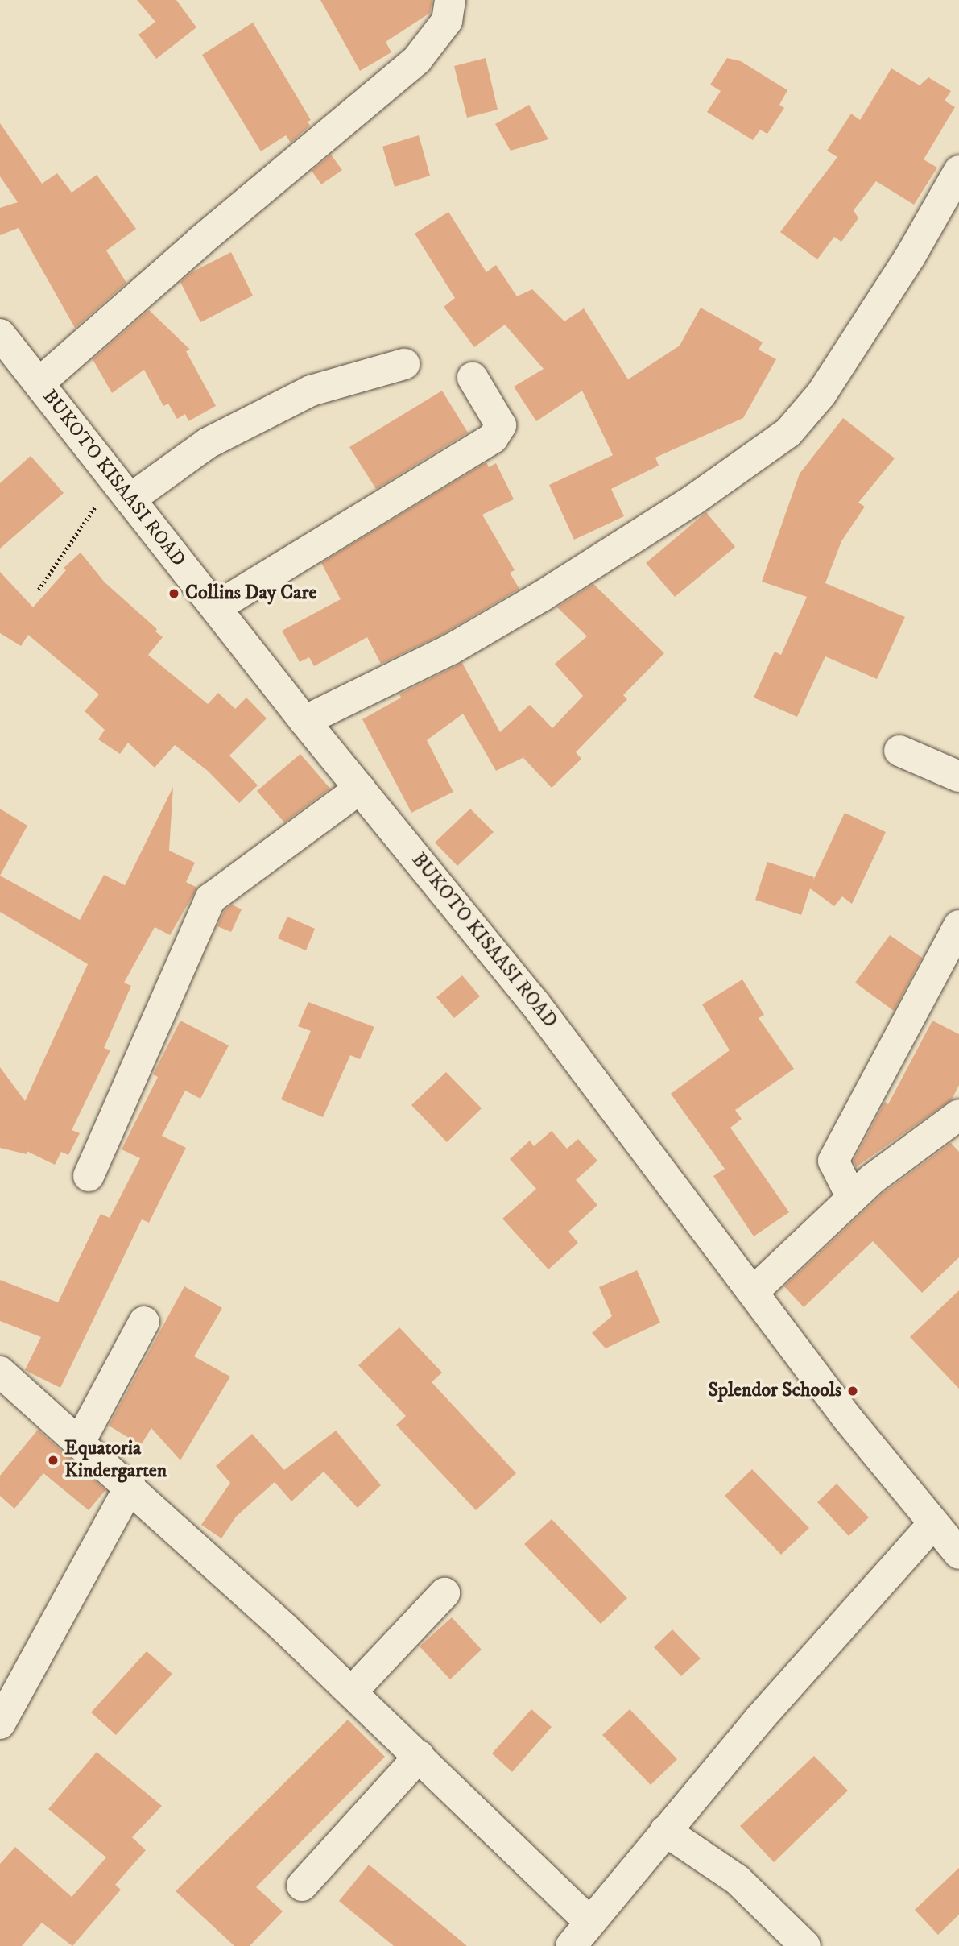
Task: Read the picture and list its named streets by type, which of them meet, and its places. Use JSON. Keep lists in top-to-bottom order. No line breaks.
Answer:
{"streets":{"street":["BUKOTO KISAASI ROAD"]},"places":["Collins Day Care","Splendor Schools","Equatoria Kindergarten"]}
